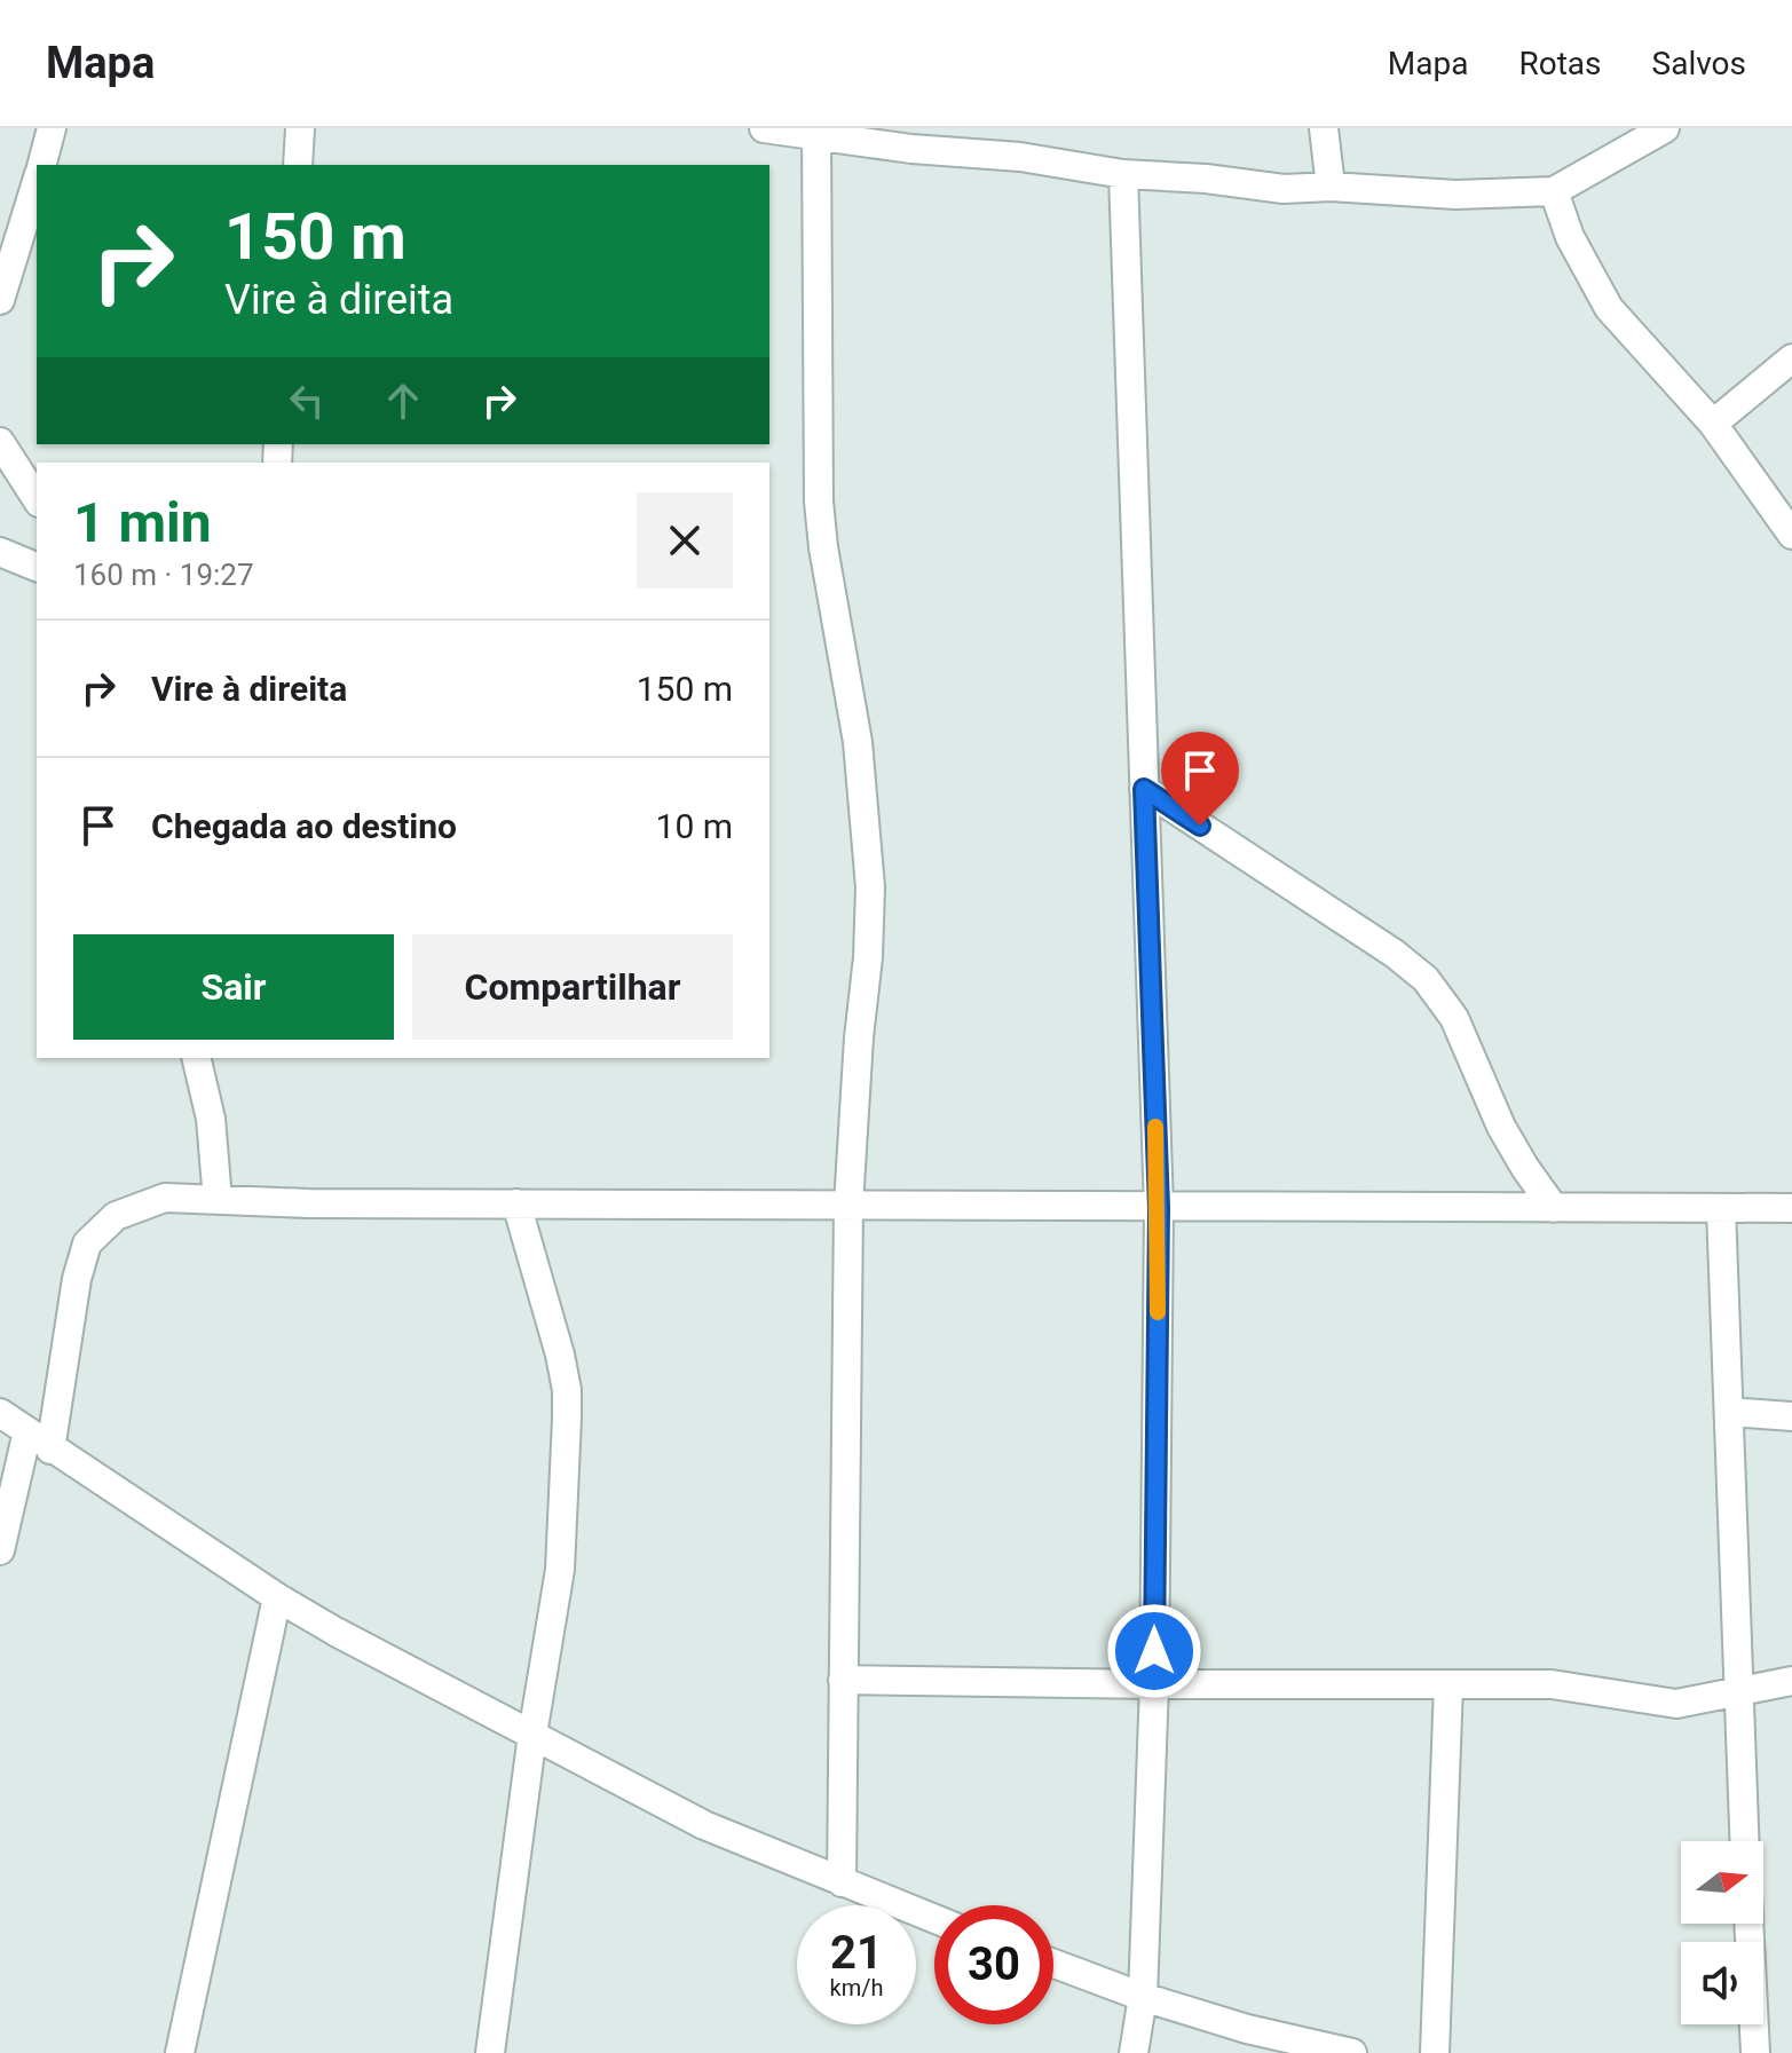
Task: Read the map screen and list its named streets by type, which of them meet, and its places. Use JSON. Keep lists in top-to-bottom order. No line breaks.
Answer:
{"north":"right","page":{"header":"Mapa","nav":["Mapa","Rotas","Salvos"],"turn":["150 m","Vire à direita"],"heading":["1 min","160 m · 19:27"],"list":[{"name":"Vire à direita","value":"150 m"},{"name":"Chegada ao destino","value":"10 m"}],"buttons":["Sair","Compartilhar"],"speed":"21 km/h","limit":"30"}}
